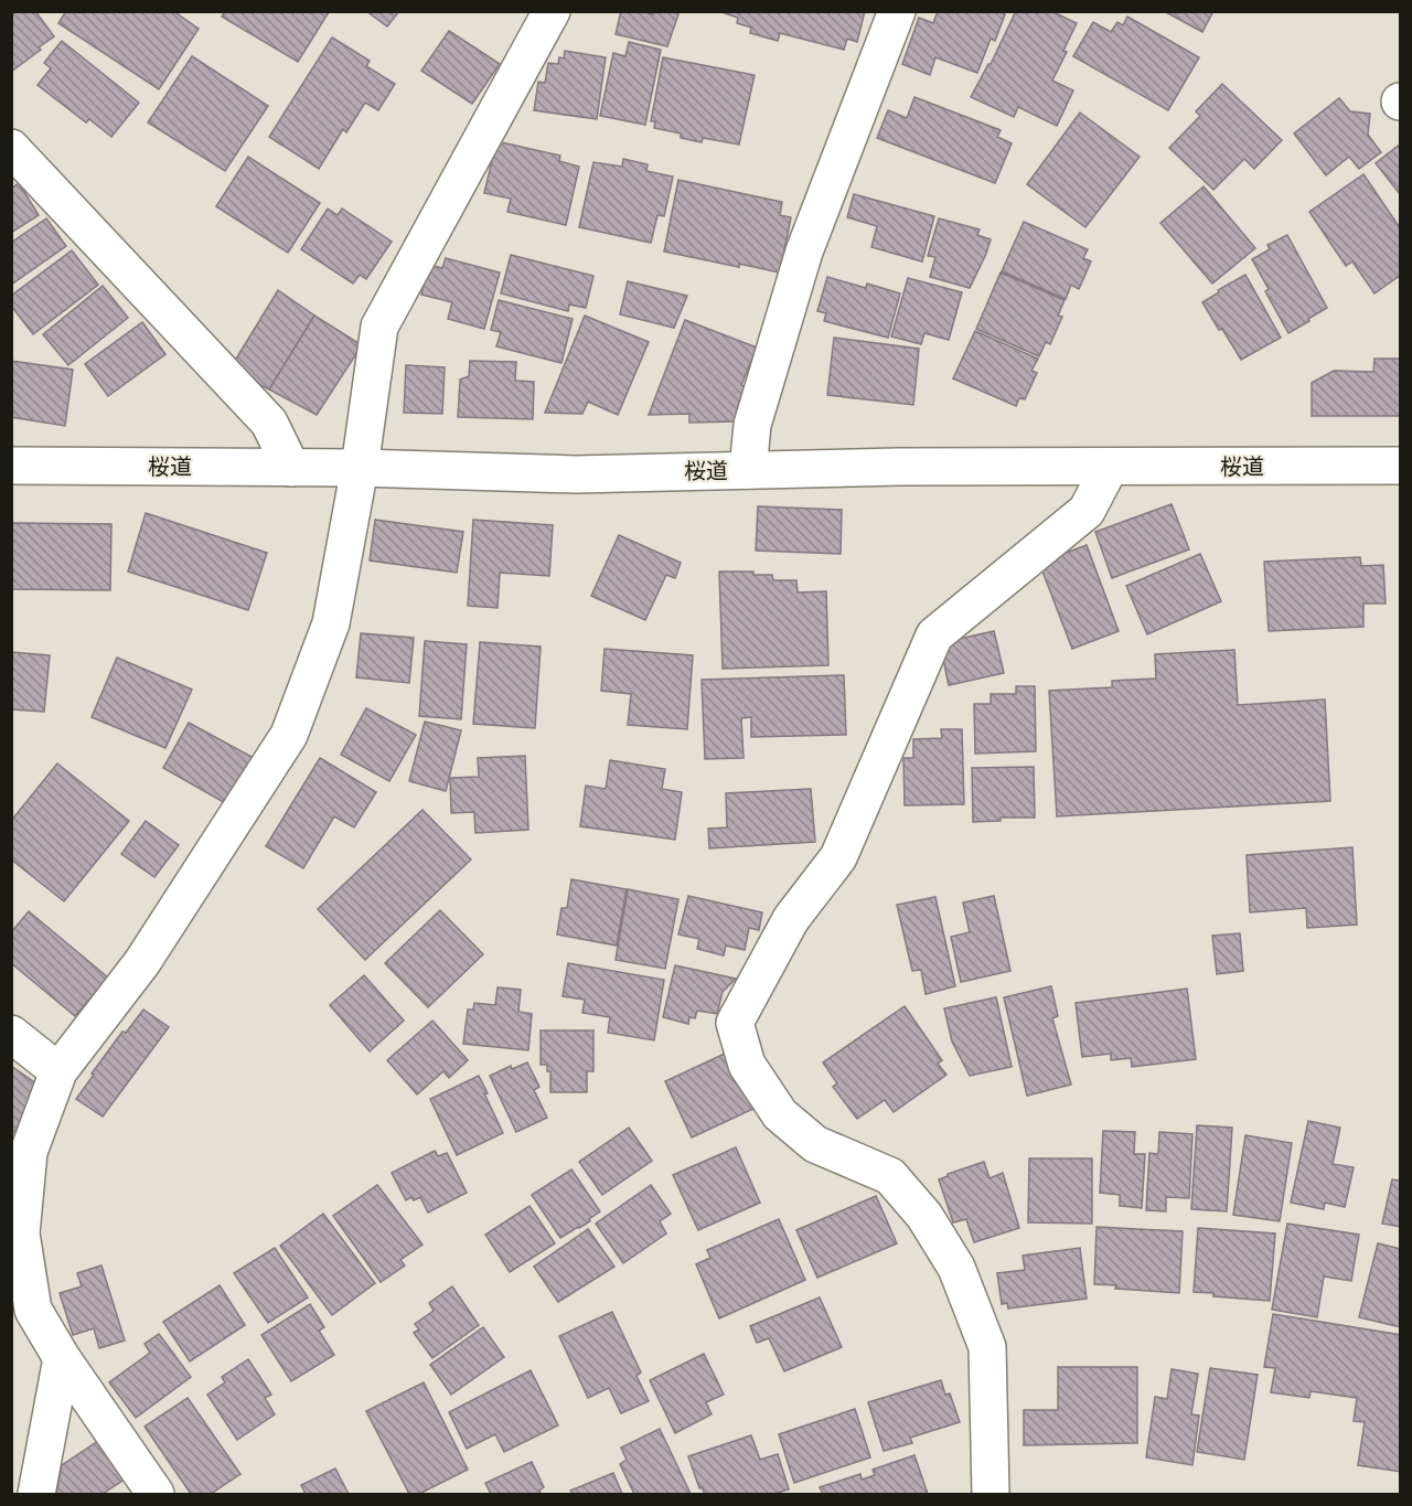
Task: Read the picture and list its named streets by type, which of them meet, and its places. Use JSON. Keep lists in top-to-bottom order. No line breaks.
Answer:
{"streets":{"street":["桜道"]}}
